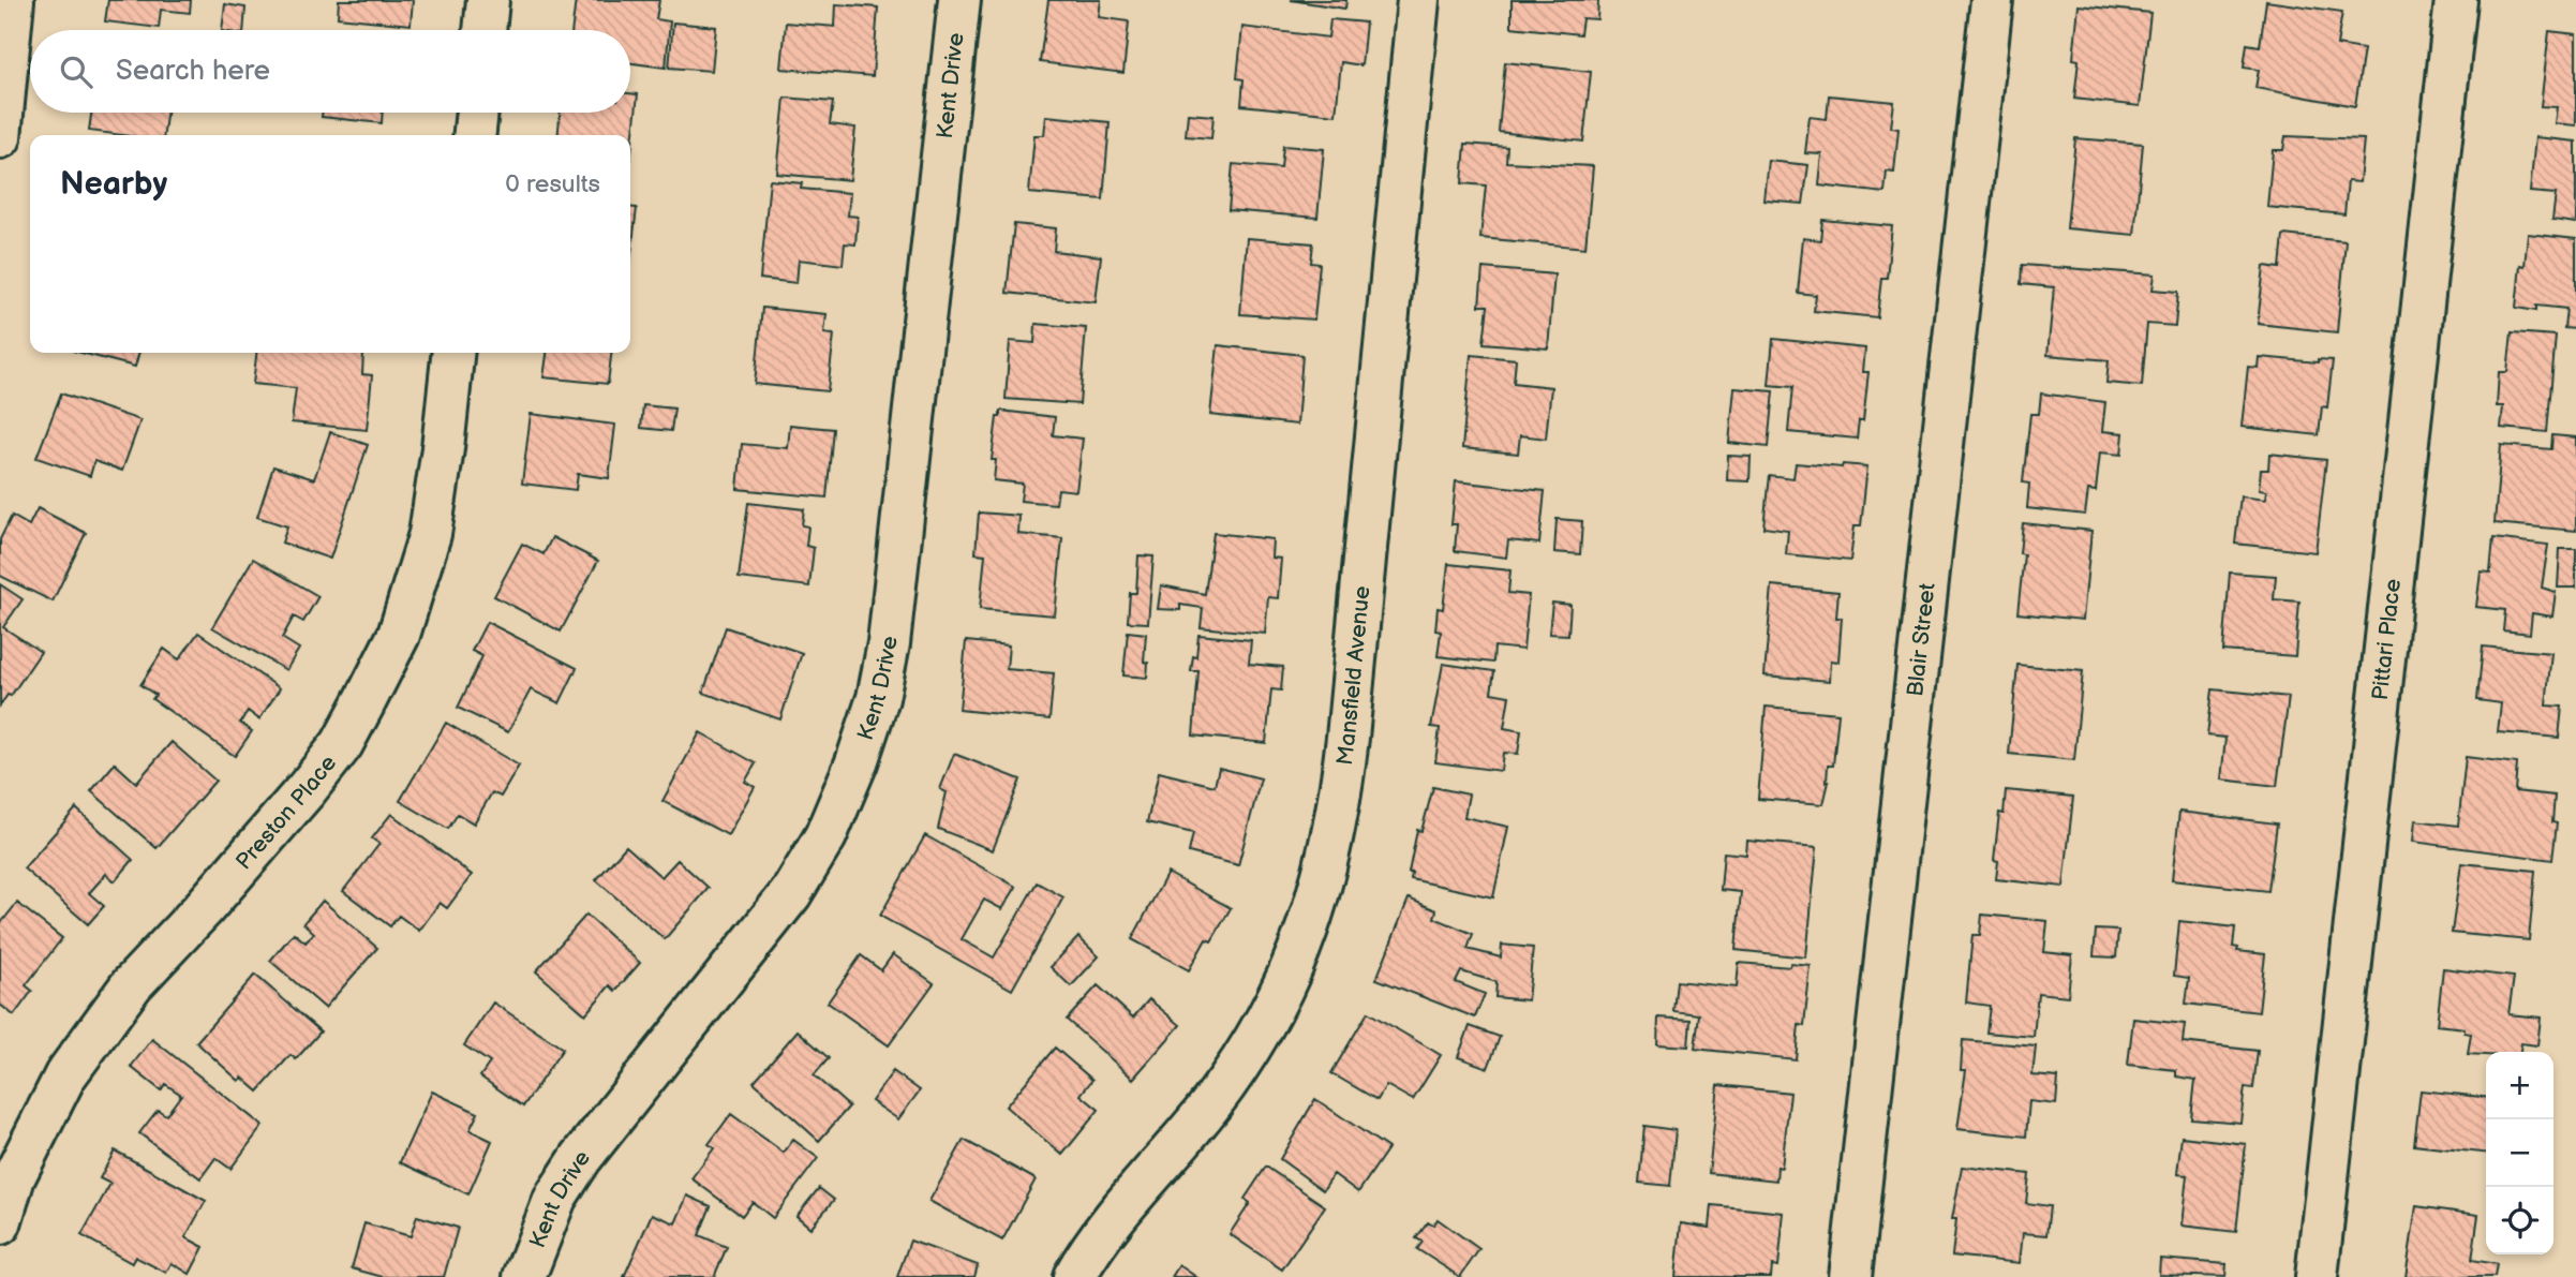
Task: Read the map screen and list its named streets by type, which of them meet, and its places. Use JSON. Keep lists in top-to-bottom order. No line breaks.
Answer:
{"streets":{"street":["Kent Drive","Blair Street","Pittari Place","Mansfield Avenue","Preston Place"]},"page":{"search":"Search here","heading":["Nearby","0 results"],"map_buttons":["+","−"]}}
